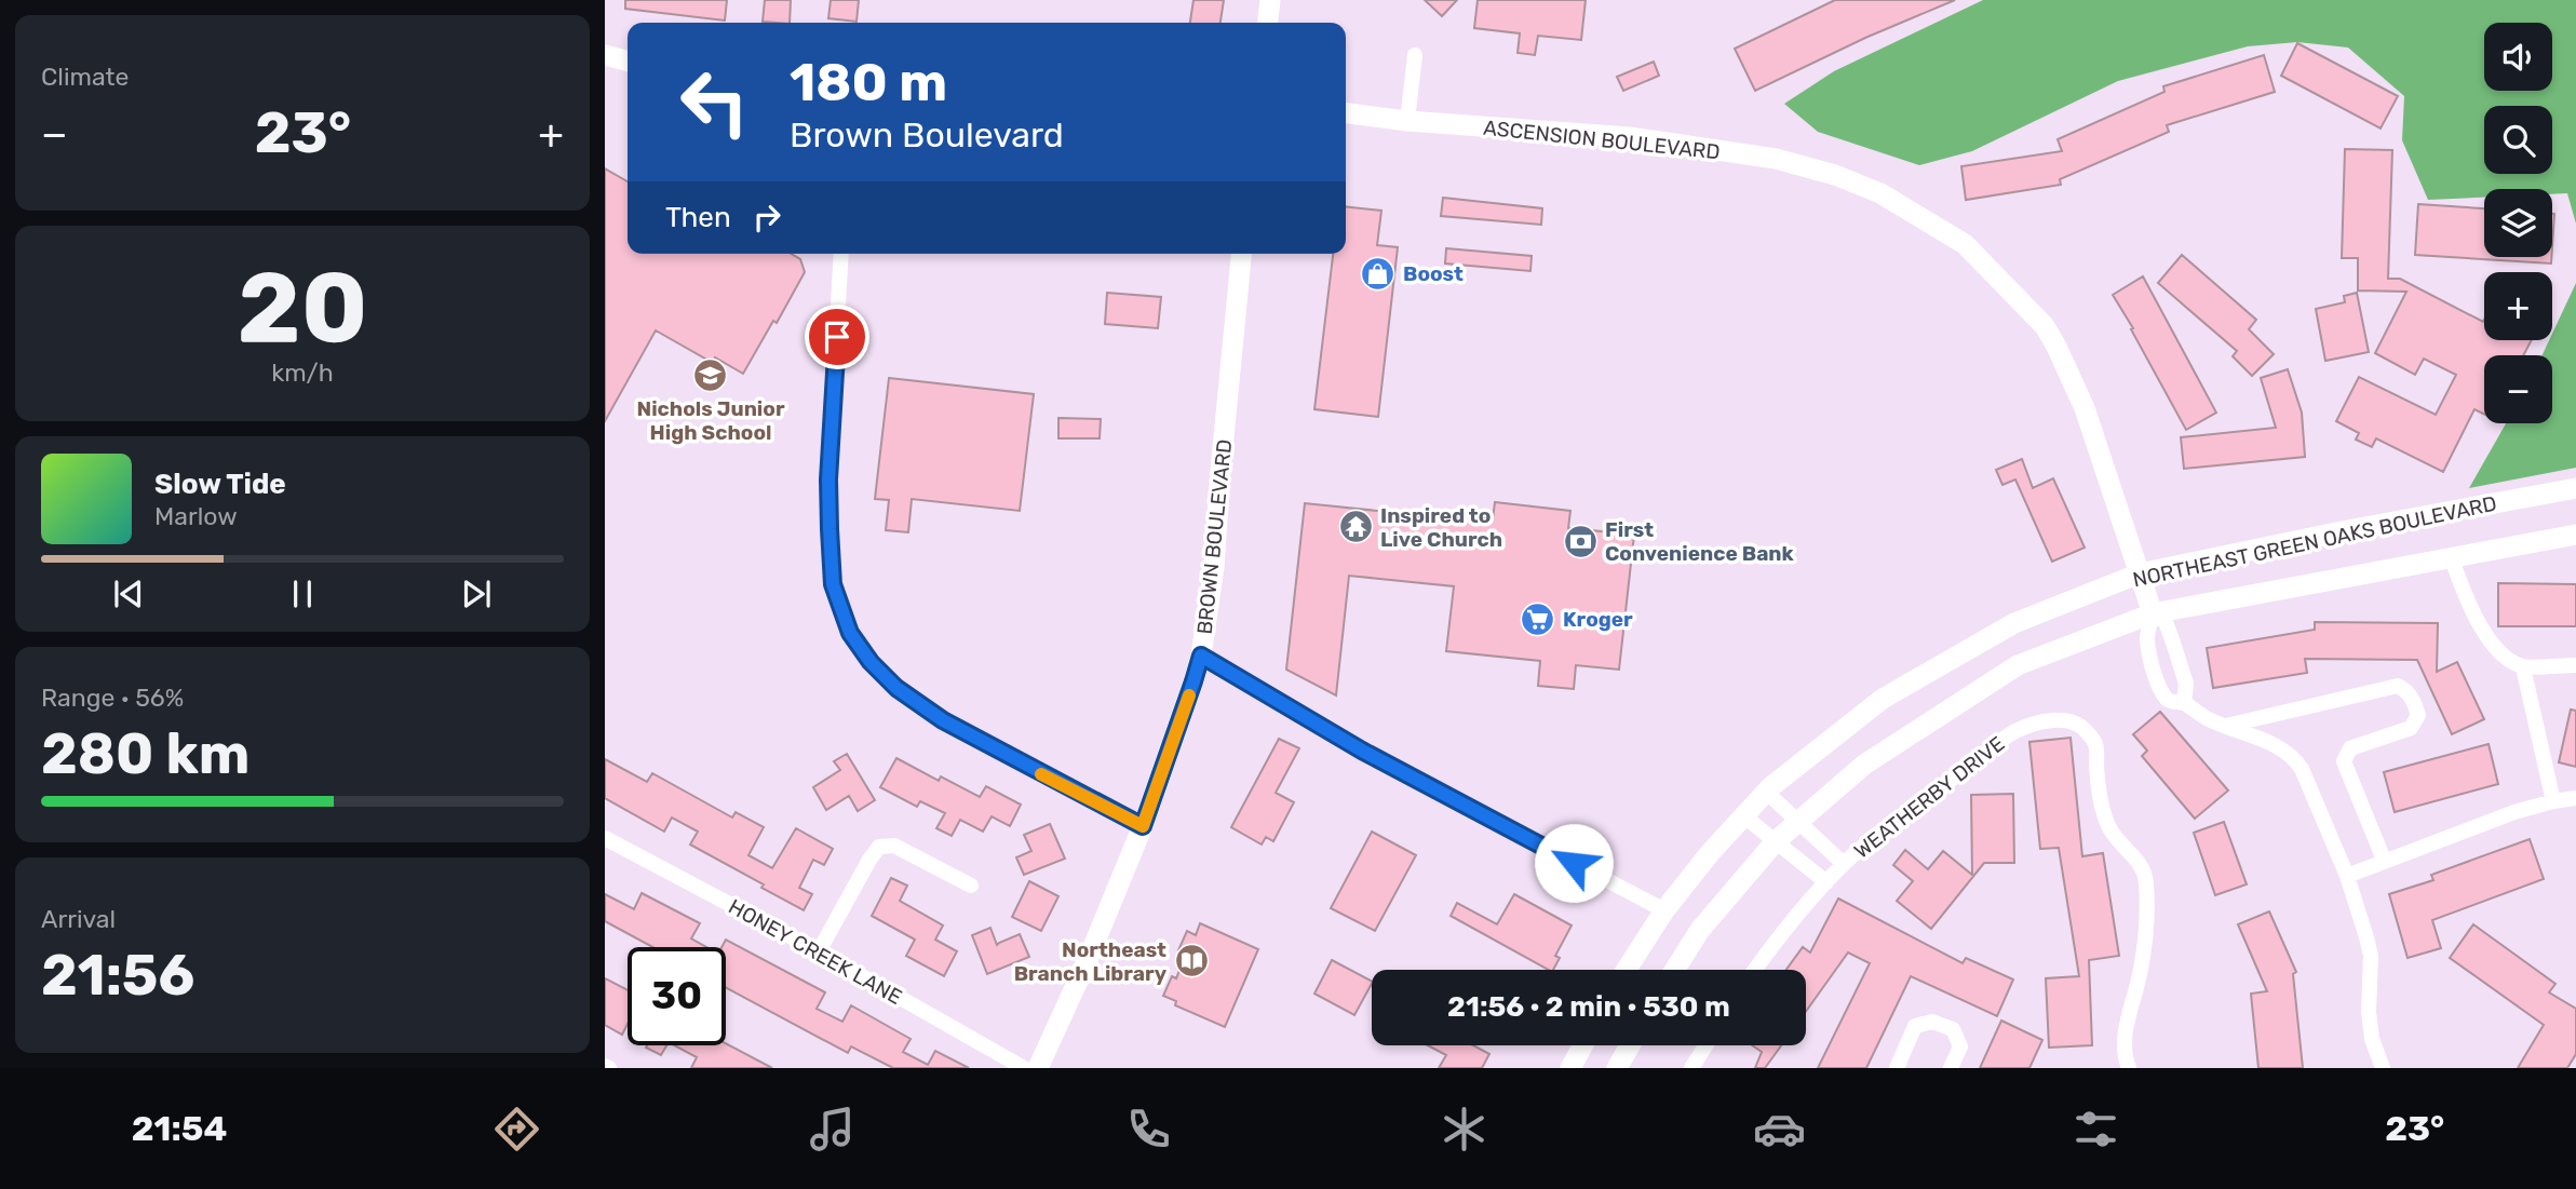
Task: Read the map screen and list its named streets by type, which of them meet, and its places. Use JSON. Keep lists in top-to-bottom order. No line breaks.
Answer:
{"streets":{"main road":["ASCENSION BOULEVARD","BROWN BOULEVARD","NORTHEAST GREEN OAKS BOULEVARD"],"street":["WEATHERBY DRIVE","HONEY CREEK LANE"]},"crossings":[["ASCENSION BOULEVARD","NORTHEAST GREEN OAKS BOULEVARD"]],"places":{"shop":["Boost"],"school or university":["Nichols Junior High School"],"temple":["Inspired to Live Church"],"bank":["First Convenience Bank"],"supermarket":["Kroger"],"library":["Northeast Branch Library"]},"page":{"tile":["Climate",["20","km/h"],["Range · 56%","280 km"],["Arrival","21:56"]],"map_buttons":["+","−"],"turn":["180 m","Brown Boulevard"],"heat":["−","23°","+"],"then":"Then","song":["Slow Tide","Marlow"],"limit":"30","trip":"21:56 · 2 min · 530 m","tabs":["21:54","23°"]}}
